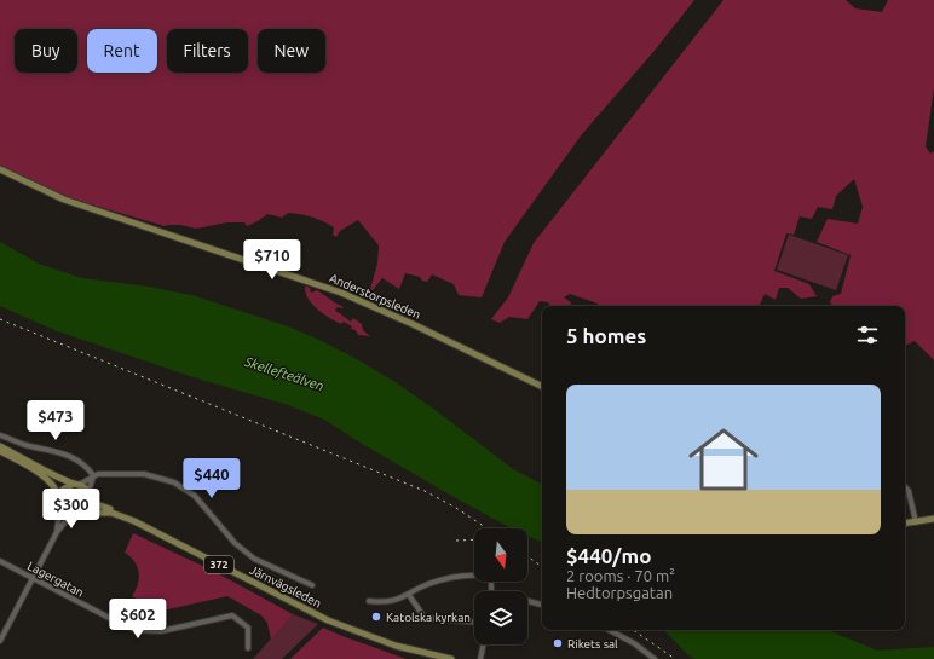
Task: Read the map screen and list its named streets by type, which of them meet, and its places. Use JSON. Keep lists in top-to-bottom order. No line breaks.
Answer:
{"streets":{"main road":["Anderstorpsleden","372","Järnvägsleden"],"street":["Lagergatan"]},"water":["Skellefteälven"],"places":["Katolska kyrkan","Rikets sal"],"north":"bottom","page":{"chip":["Buy","Rent","Filters","New"],"price":["$710","$473","$440","$300","$602"],"heading":"5 homes","list":[{"name":"$440/mo","note":"2 rooms · 70 m² · Hedtorpsgatan"}]}}
